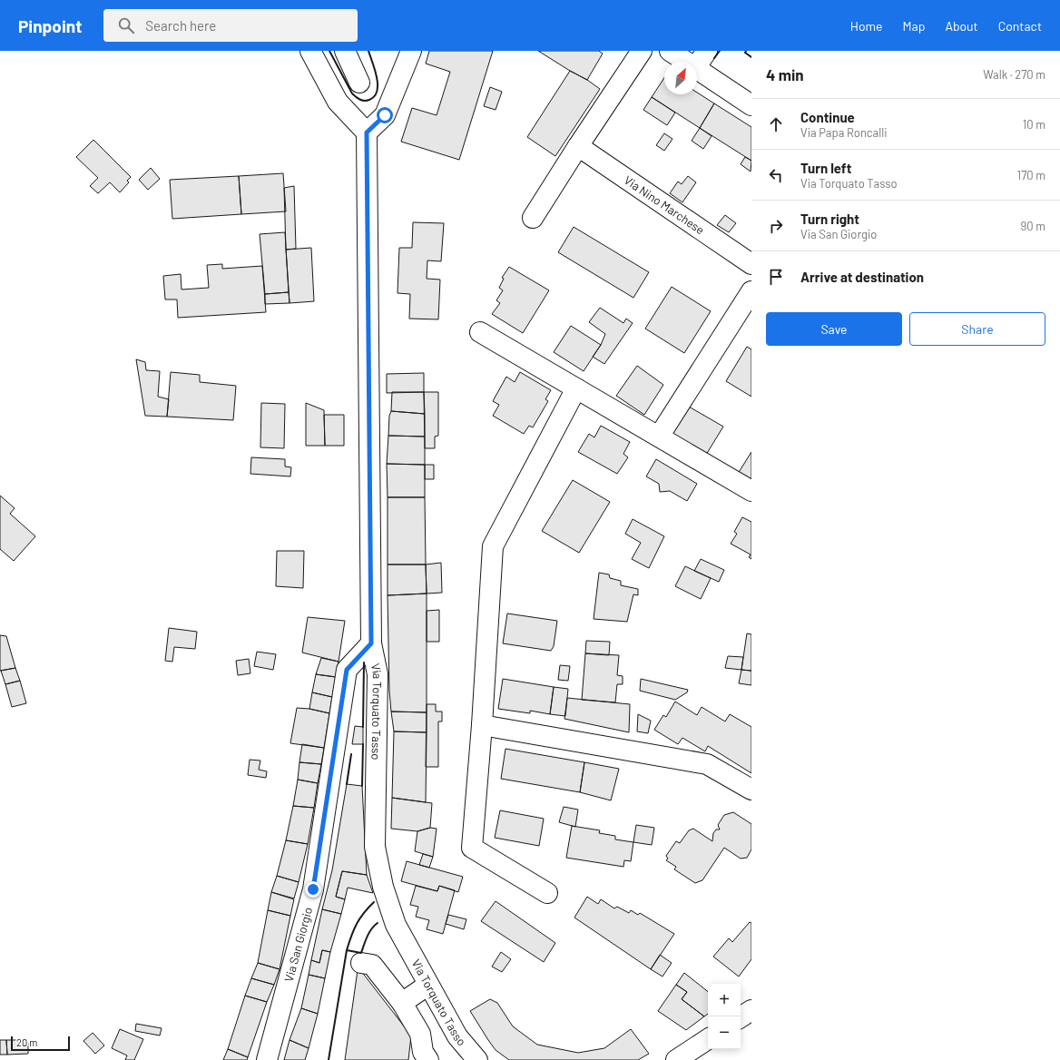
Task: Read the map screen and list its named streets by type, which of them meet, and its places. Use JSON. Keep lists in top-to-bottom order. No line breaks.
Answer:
{"streets":{"street":["Via Nino Marchese","Via Torquato Tasso","Via San Giorgio"]},"crossings":[["Via Torquato Tasso","Via San Giorgio"]],"scale_bar":"20 m","north":"top right","page":{"header":"Pinpoint","search":"Search here","nav":["Home","Map","About","Contact"],"heading":["4 min","Walk · 270 m"],"list":[["Continue","Via Papa Roncalli","10 m"],["Turn left","Via Torquato Tasso","170 m"],["Turn right","Via San Giorgio","90 m"],"Arrive at destination"],"buttons":["Save","Share"],"map_buttons":["+","−"],"scale":"20 m"}}
